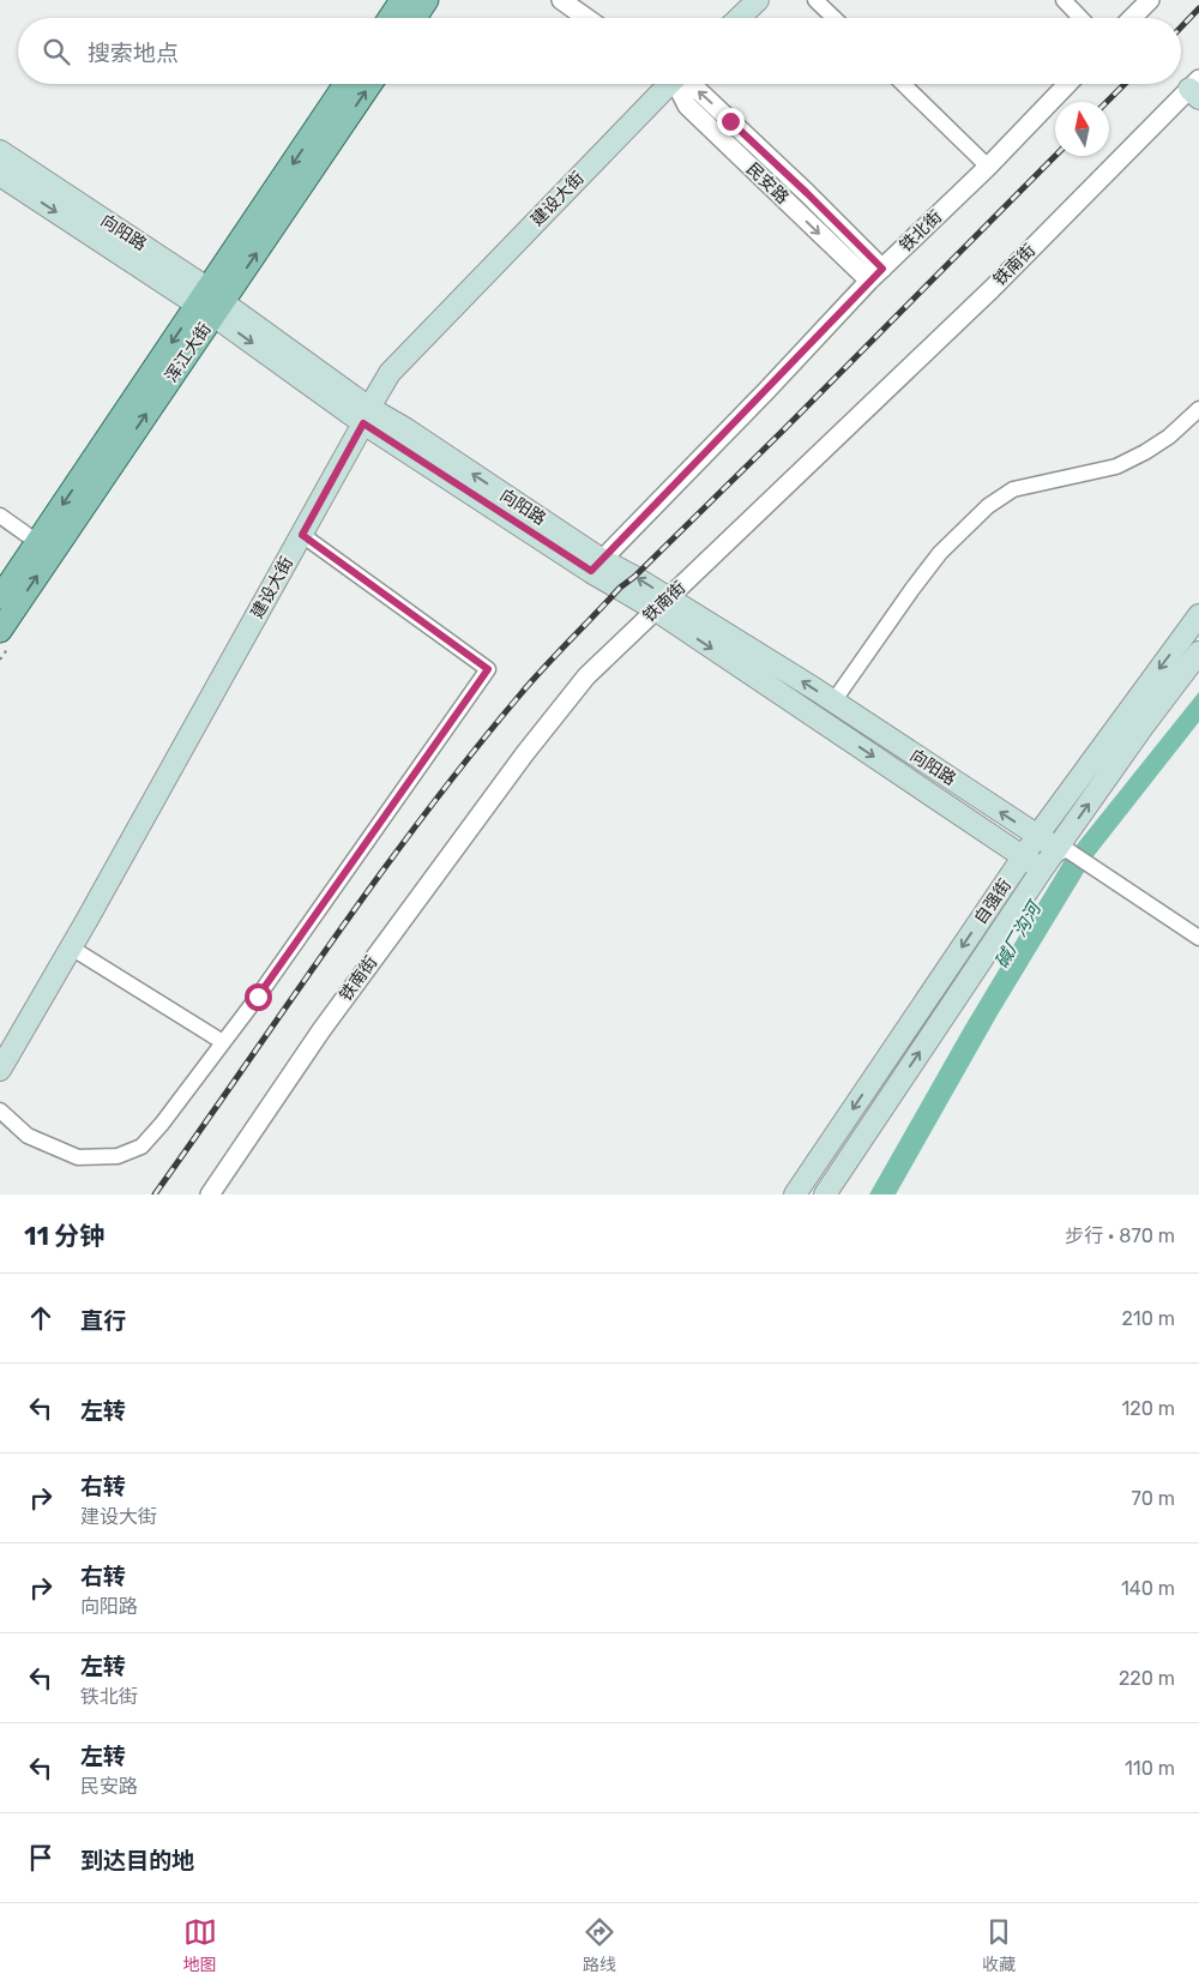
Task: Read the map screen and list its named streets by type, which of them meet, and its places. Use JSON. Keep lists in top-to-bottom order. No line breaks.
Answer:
{"streets":{"main road":["建设大街","向阳路","浑江大街","自强街"],"street":["民安路","铁北街","铁南街"]},"crossings":[["民安路","铁北街"],["建设大街","向阳路"],["铁北街","向阳路"],["向阳路","铁南街"],["向阳路","浑江大街"],["向阳路","自强街"]],"water":["碱厂沟河"],"north":"top","page":{"search":"搜索地点","heading":["11 分钟","步行 · 870 m"],"list":[["直行","210 m"],["左转","120 m"],["右转","建设大街","70 m"],["右转","向阳路","140 m"],["左转","铁北街","220 m"],["左转","民安路","110 m"],"到达目的地"],"nav":["地图","路线","收藏"]}}
